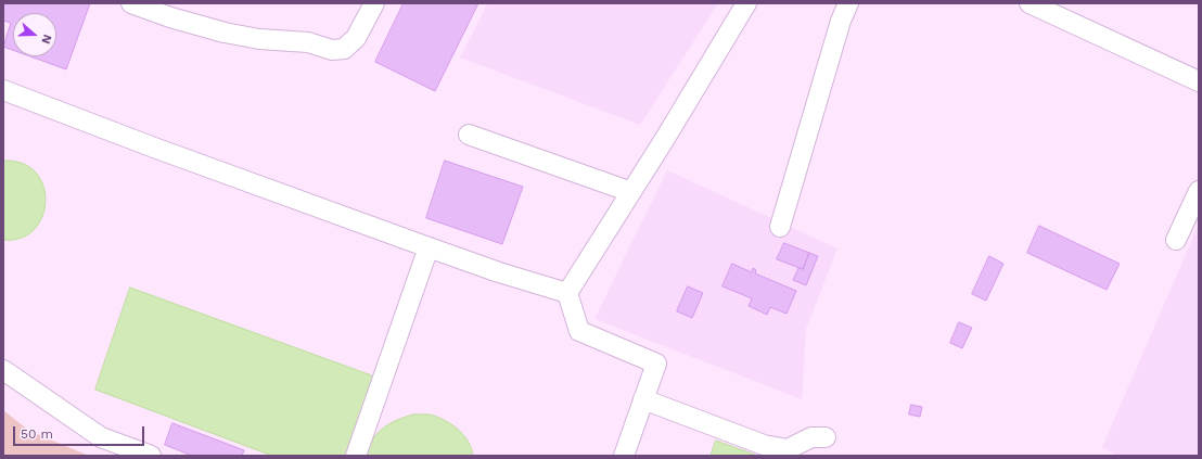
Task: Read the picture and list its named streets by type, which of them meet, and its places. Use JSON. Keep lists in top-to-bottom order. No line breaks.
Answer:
{"scale_bar":"50 m","north":"right"}
